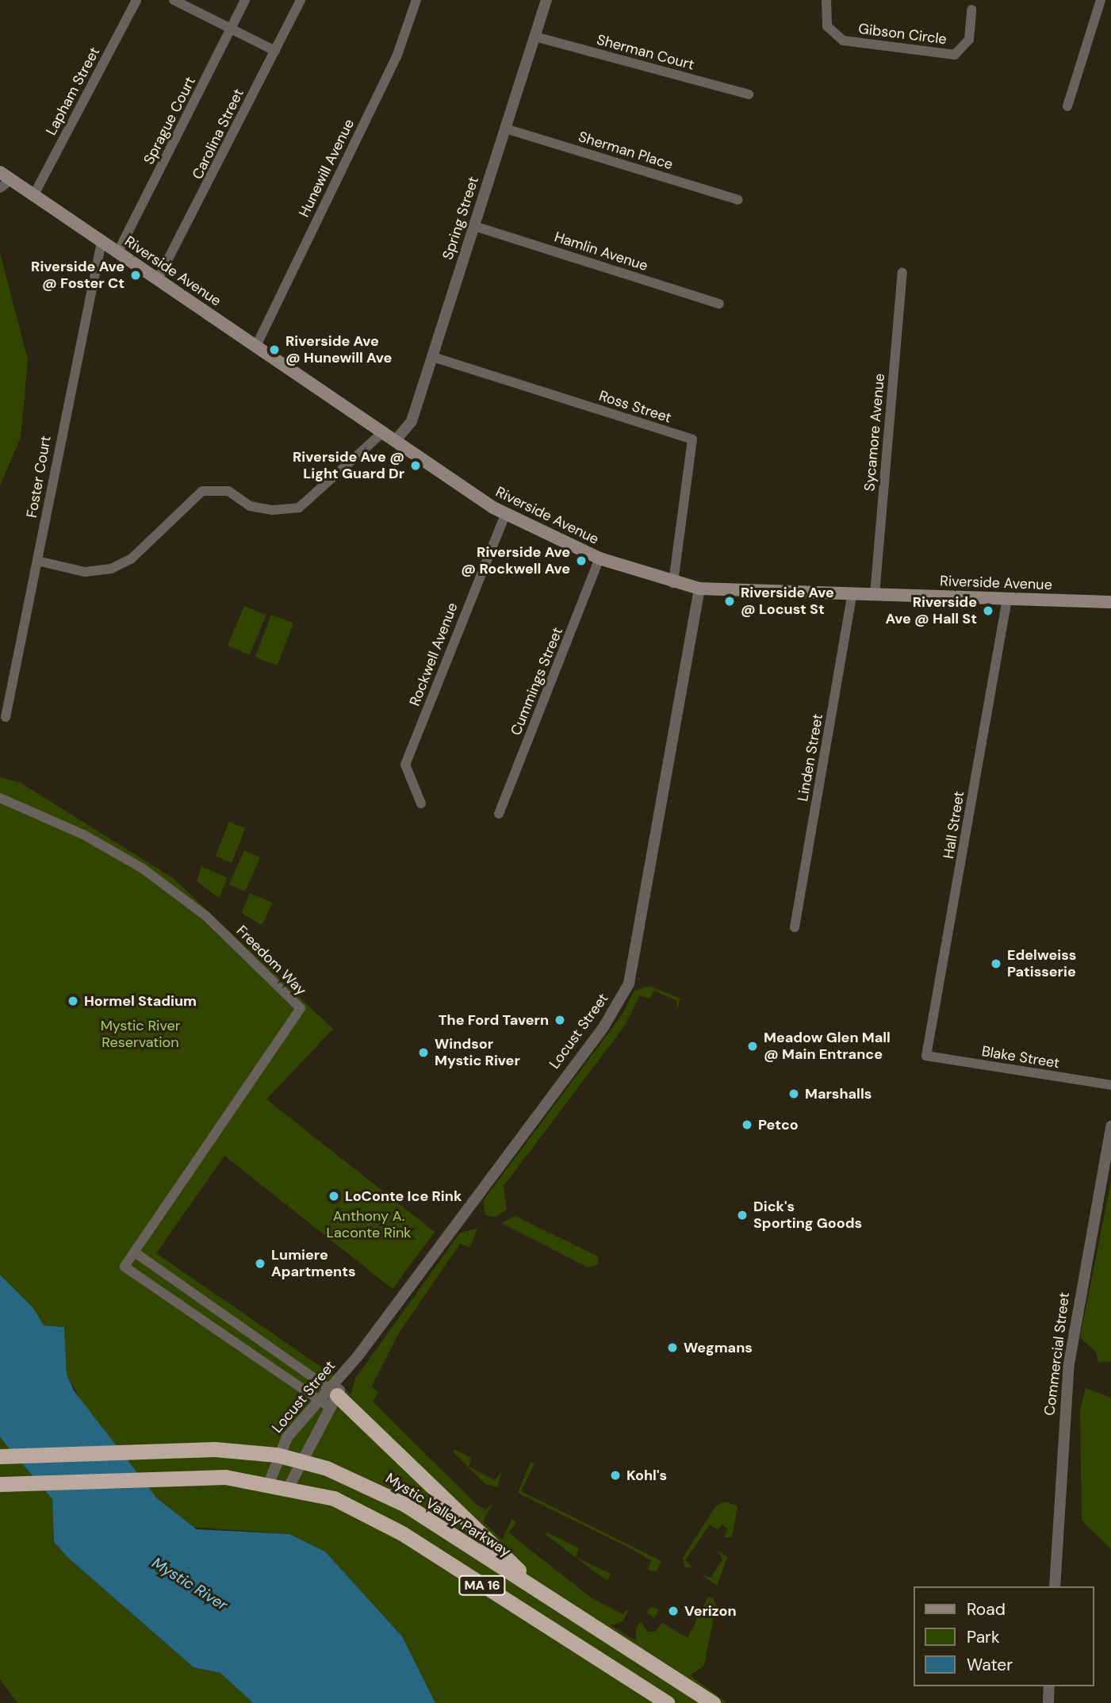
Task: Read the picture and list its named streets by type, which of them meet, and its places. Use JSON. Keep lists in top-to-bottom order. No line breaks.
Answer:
{"streets":{"highway":["Mystic Valley Parkway","MA 16"],"main road":["Riverside Avenue"],"street":["Gibson Circle","Sherman Court","Lapham Street","Sprague Court","Carolina Street","Sherman Place","Hunewill Avenue","Spring Street","Hamlin Avenue","Ross Street","Sycamore Avenue","Foster Court","Rockwell Avenue","Cummings Street","Linden Street","Hall Street","Freedom Way","Locust Street","Blake Street","Commercial Street"]},"crossings":[["Sherman Court","Spring Street"],["Lapham Street","Riverside Avenue"],["Sprague Court","Riverside Avenue"],["Carolina Street","Riverside Avenue"],["Sherman Place","Spring Street"],["Hunewill Avenue","Riverside Avenue"],["Spring Street","Hamlin Avenue"],["Spring Street","Riverside Avenue"],["Spring Street","Ross Street"],["Riverside Avenue","Ross Street"],["Riverside Avenue","Sycamore Avenue"],["Riverside Avenue","Foster Court"],["Riverside Avenue","Rockwell Avenue"],["Riverside Avenue","Cummings Street"],["Riverside Avenue","Linden Street"],["Riverside Avenue","Hall Street"],["Riverside Avenue","Locust Street"],["Hall Street","Blake Street"],["Freedom Way","Locust Street"],["Locust Street","Mystic Valley Parkway"],["Locust Street","MA 16"]],"water":["Mystic River"],"parks":["Mystic River Reservation","Anthony A. Laconte Rink"],"places":["Riverside Ave @ Foster Ct","Riverside Ave @ Hunewill Ave","Riverside Ave @ Light Guard Dr","Riverside Ave @ Rockwell Ave","Riverside Ave @ Locust St","Riverside Ave @ Hall St","Edelweiss Patisserie","Hormel Stadium","The Ford Tavern","Meadow Glen Mall @ Main Entrance","Windsor Mystic River","Marshalls","Petco","LoConte Ice Rink","Dick's Sporting Goods","Lumiere Apartments","Wegmans","Kohl's","Verizon"],"legend":["Road","Park","Water"]}
